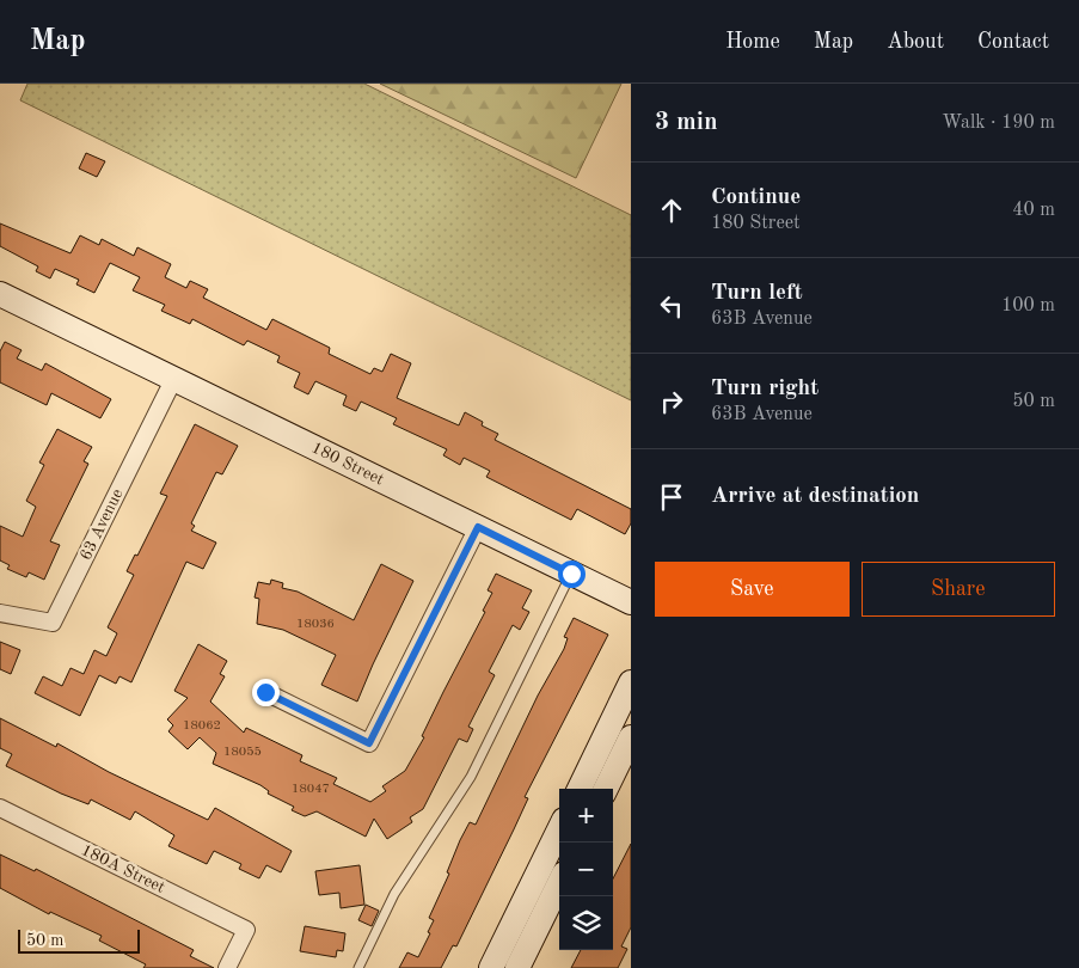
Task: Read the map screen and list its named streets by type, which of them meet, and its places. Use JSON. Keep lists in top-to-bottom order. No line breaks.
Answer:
{"streets":{"street":["180 Street","63 Avenue","180A Street"]},"crossings":[["180 Street","63 Avenue"]],"house_numbers":["18036","18062","18055","18047"],"scale_bar":"50 m","page":{"header":"Map","nav":["Home","Map","About","Contact"],"heading":["3 min","Walk · 190 m"],"list":[["Continue","180 Street","40 m"],["Turn left","63B Avenue","100 m"],["Turn right","63B Avenue","50 m"],"Arrive at destination"],"buttons":["Save","Share"],"map_buttons":["+","−"],"scale":"50 m"}}
